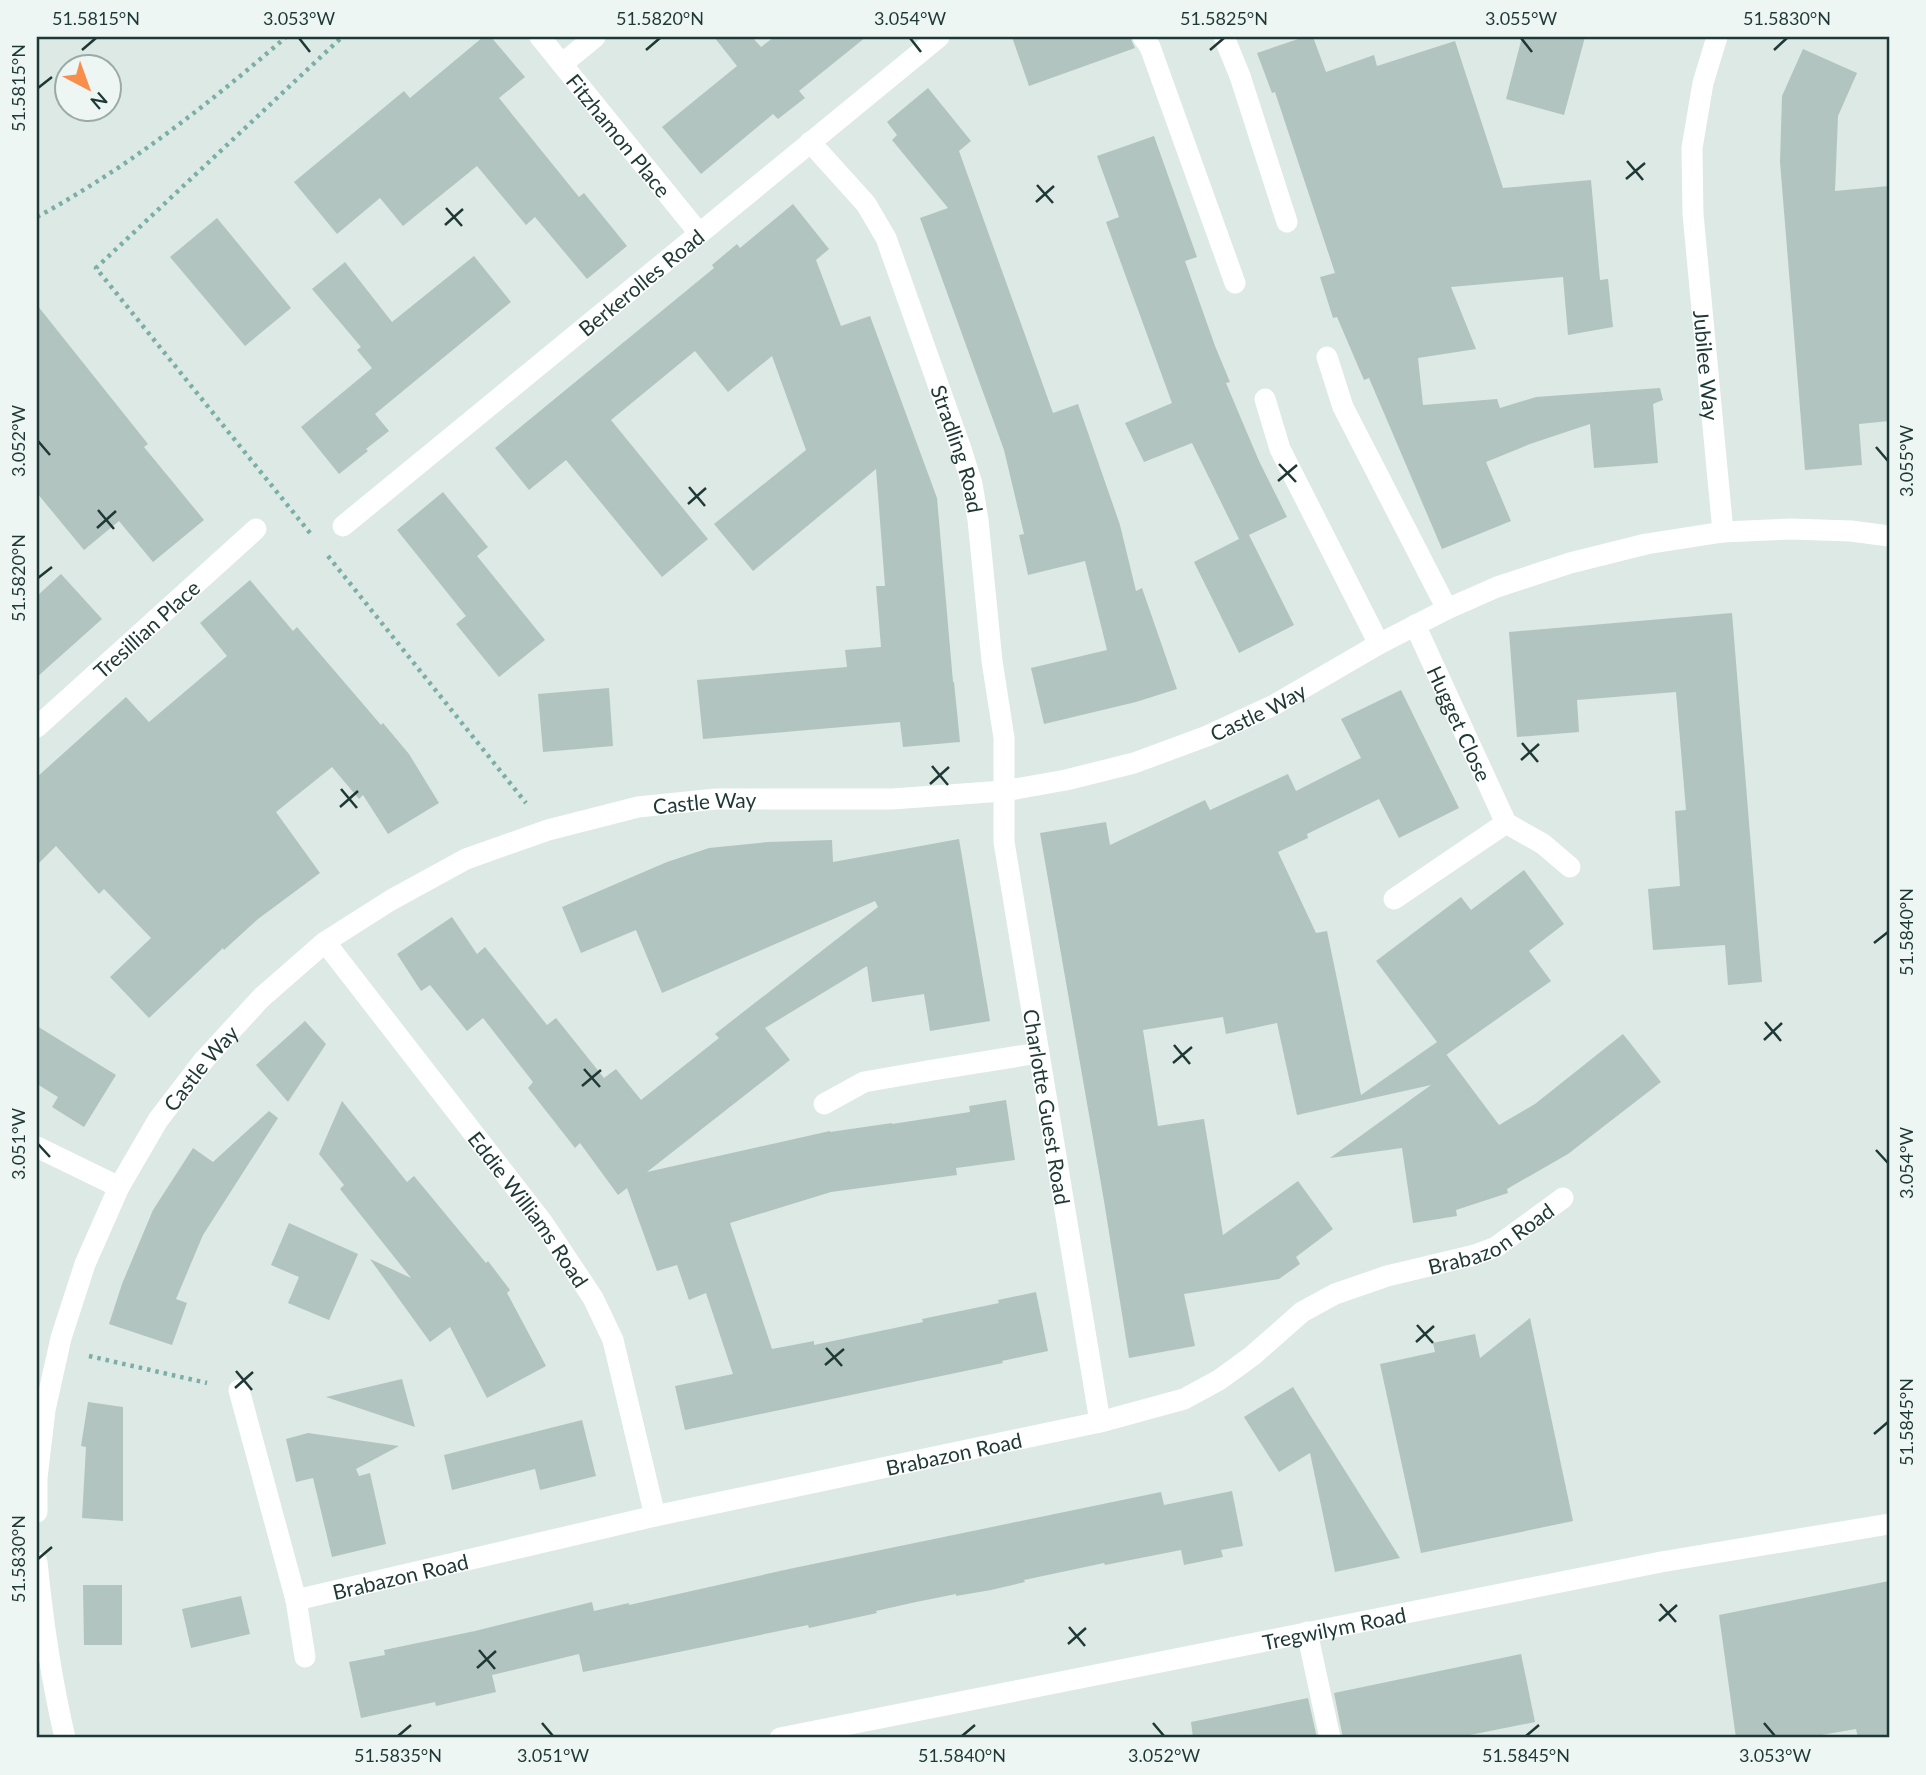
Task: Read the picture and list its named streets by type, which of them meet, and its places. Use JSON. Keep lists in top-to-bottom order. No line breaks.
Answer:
{"streets":{"street":["Fitzhamon Place","Berkerolles Road","Jubilee Way","Stradling Road","Tresillian Place","Castle Way","Hugget Close","Charlotte Guest Road","Eddie Williams Road","Brabazon Road","Tregwilym Road"]},"crossings":[["Fitzhamon Place","Berkerolles Road"],["Berkerolles Road","Stradling Road"],["Jubilee Way","Castle Way"],["Stradling Road","Castle Way"],["Stradling Road","Charlotte Guest Road"],["Castle Way","Hugget Close"],["Castle Way","Charlotte Guest Road"],["Castle Way","Eddie Williams Road"],["Charlotte Guest Road","Brabazon Road"],["Eddie Williams Road","Brabazon Road"]],"north":"bottom right","coordinates":["51.5815°N","3.053°W","51.5820°N","3.054°W","51.5825°N","3.055°W","51.5830°N","3.052°W","51.5840°N","3.051°W","51.5845°N","51.5835°N"]}
